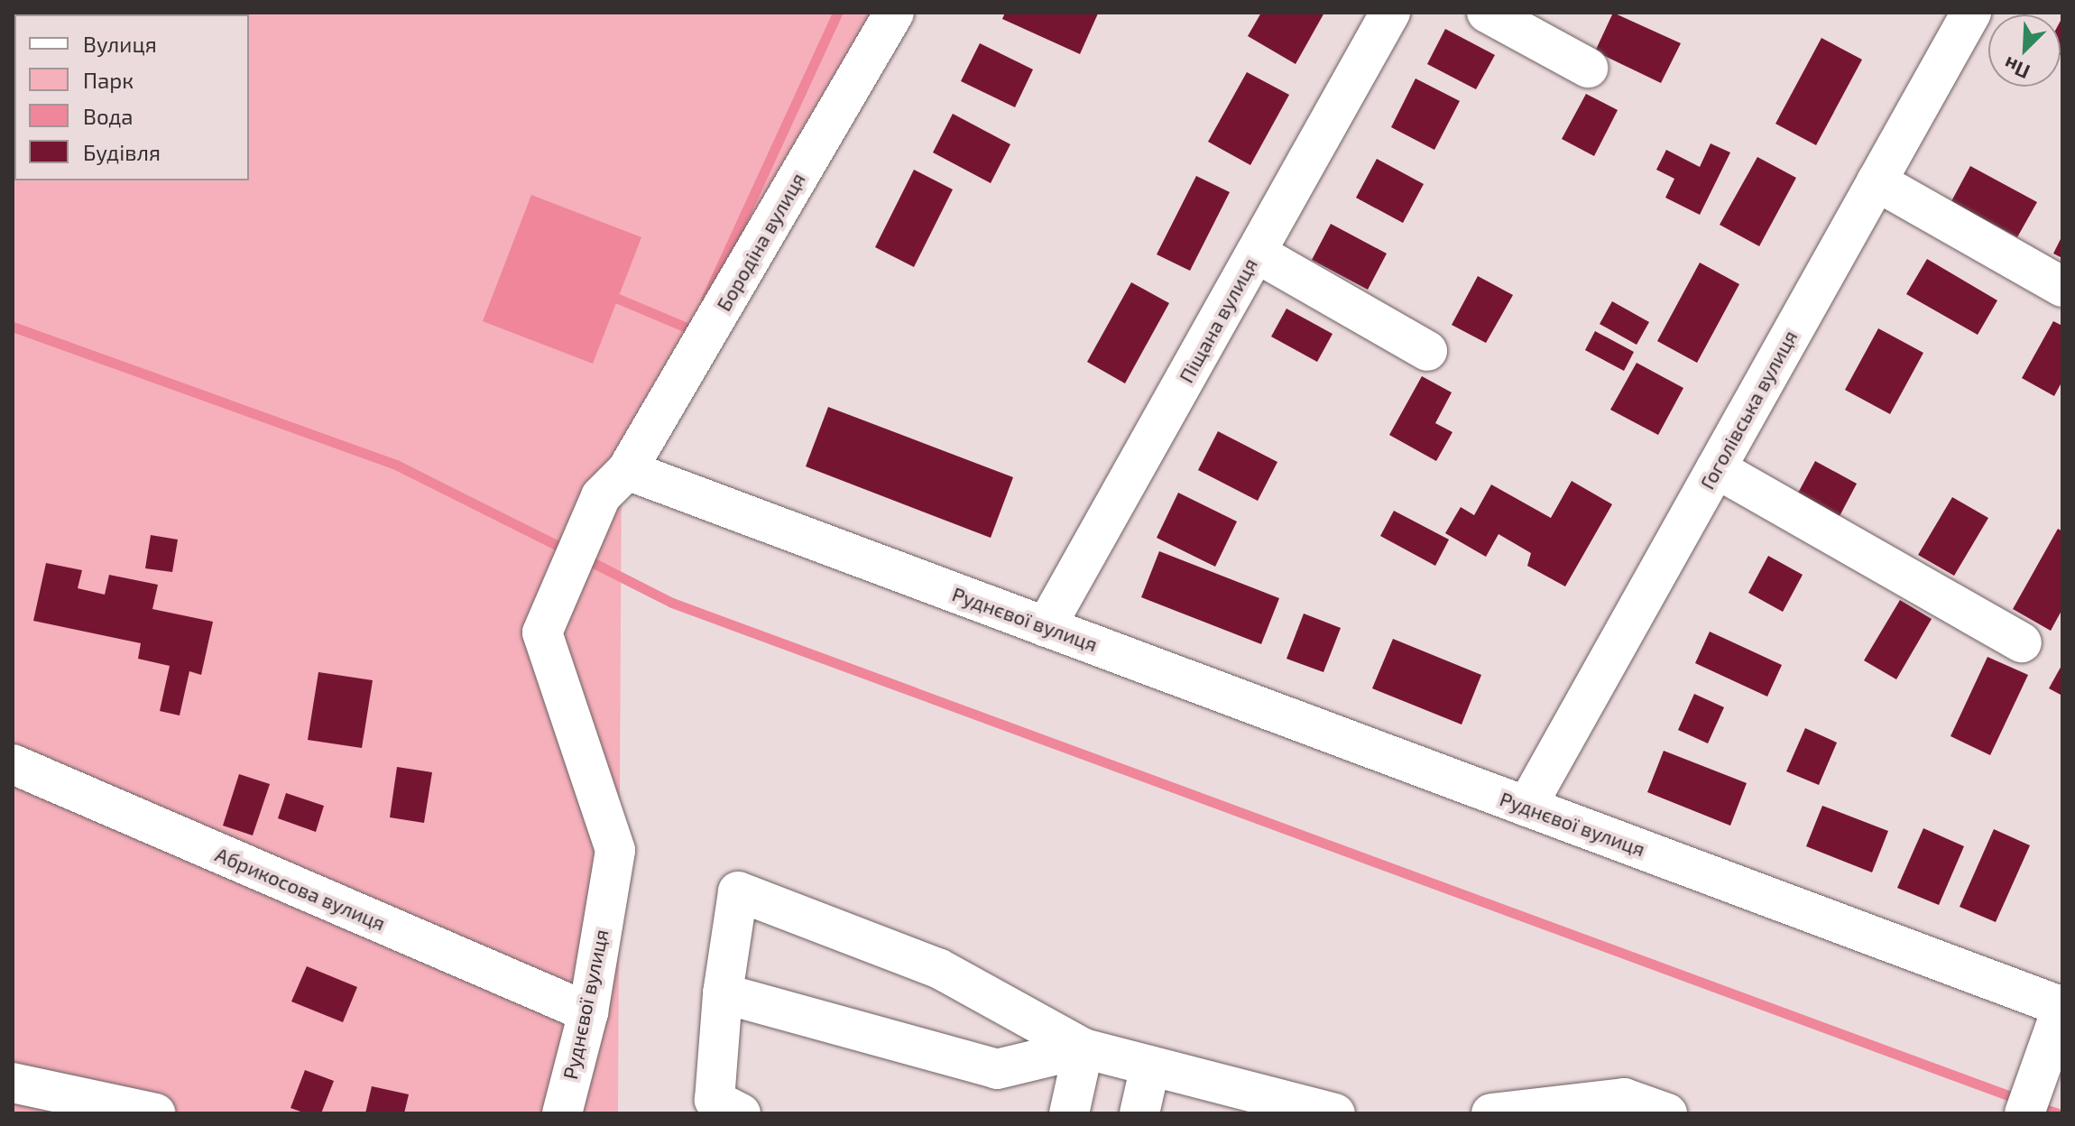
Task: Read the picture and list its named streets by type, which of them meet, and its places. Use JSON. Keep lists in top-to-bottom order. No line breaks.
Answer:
{"streets":{"street":["Бородіна вулиця","Піщана вулиця","Гоголівська вулиця","Руднєвої вулиця","Абрикосова вулиця"]},"crossings":[["Бородіна вулиця","Руднєвої вулиця"],["Піщана вулиця","Руднєвої вулиця"],["Гоголівська вулиця","Руднєвої вулиця"],["Руднєвої вулиця","Абрикосова вулиця"]],"legend":["Вулиця","Парк","Вода","Будівля"],"north":"bottom left"}
